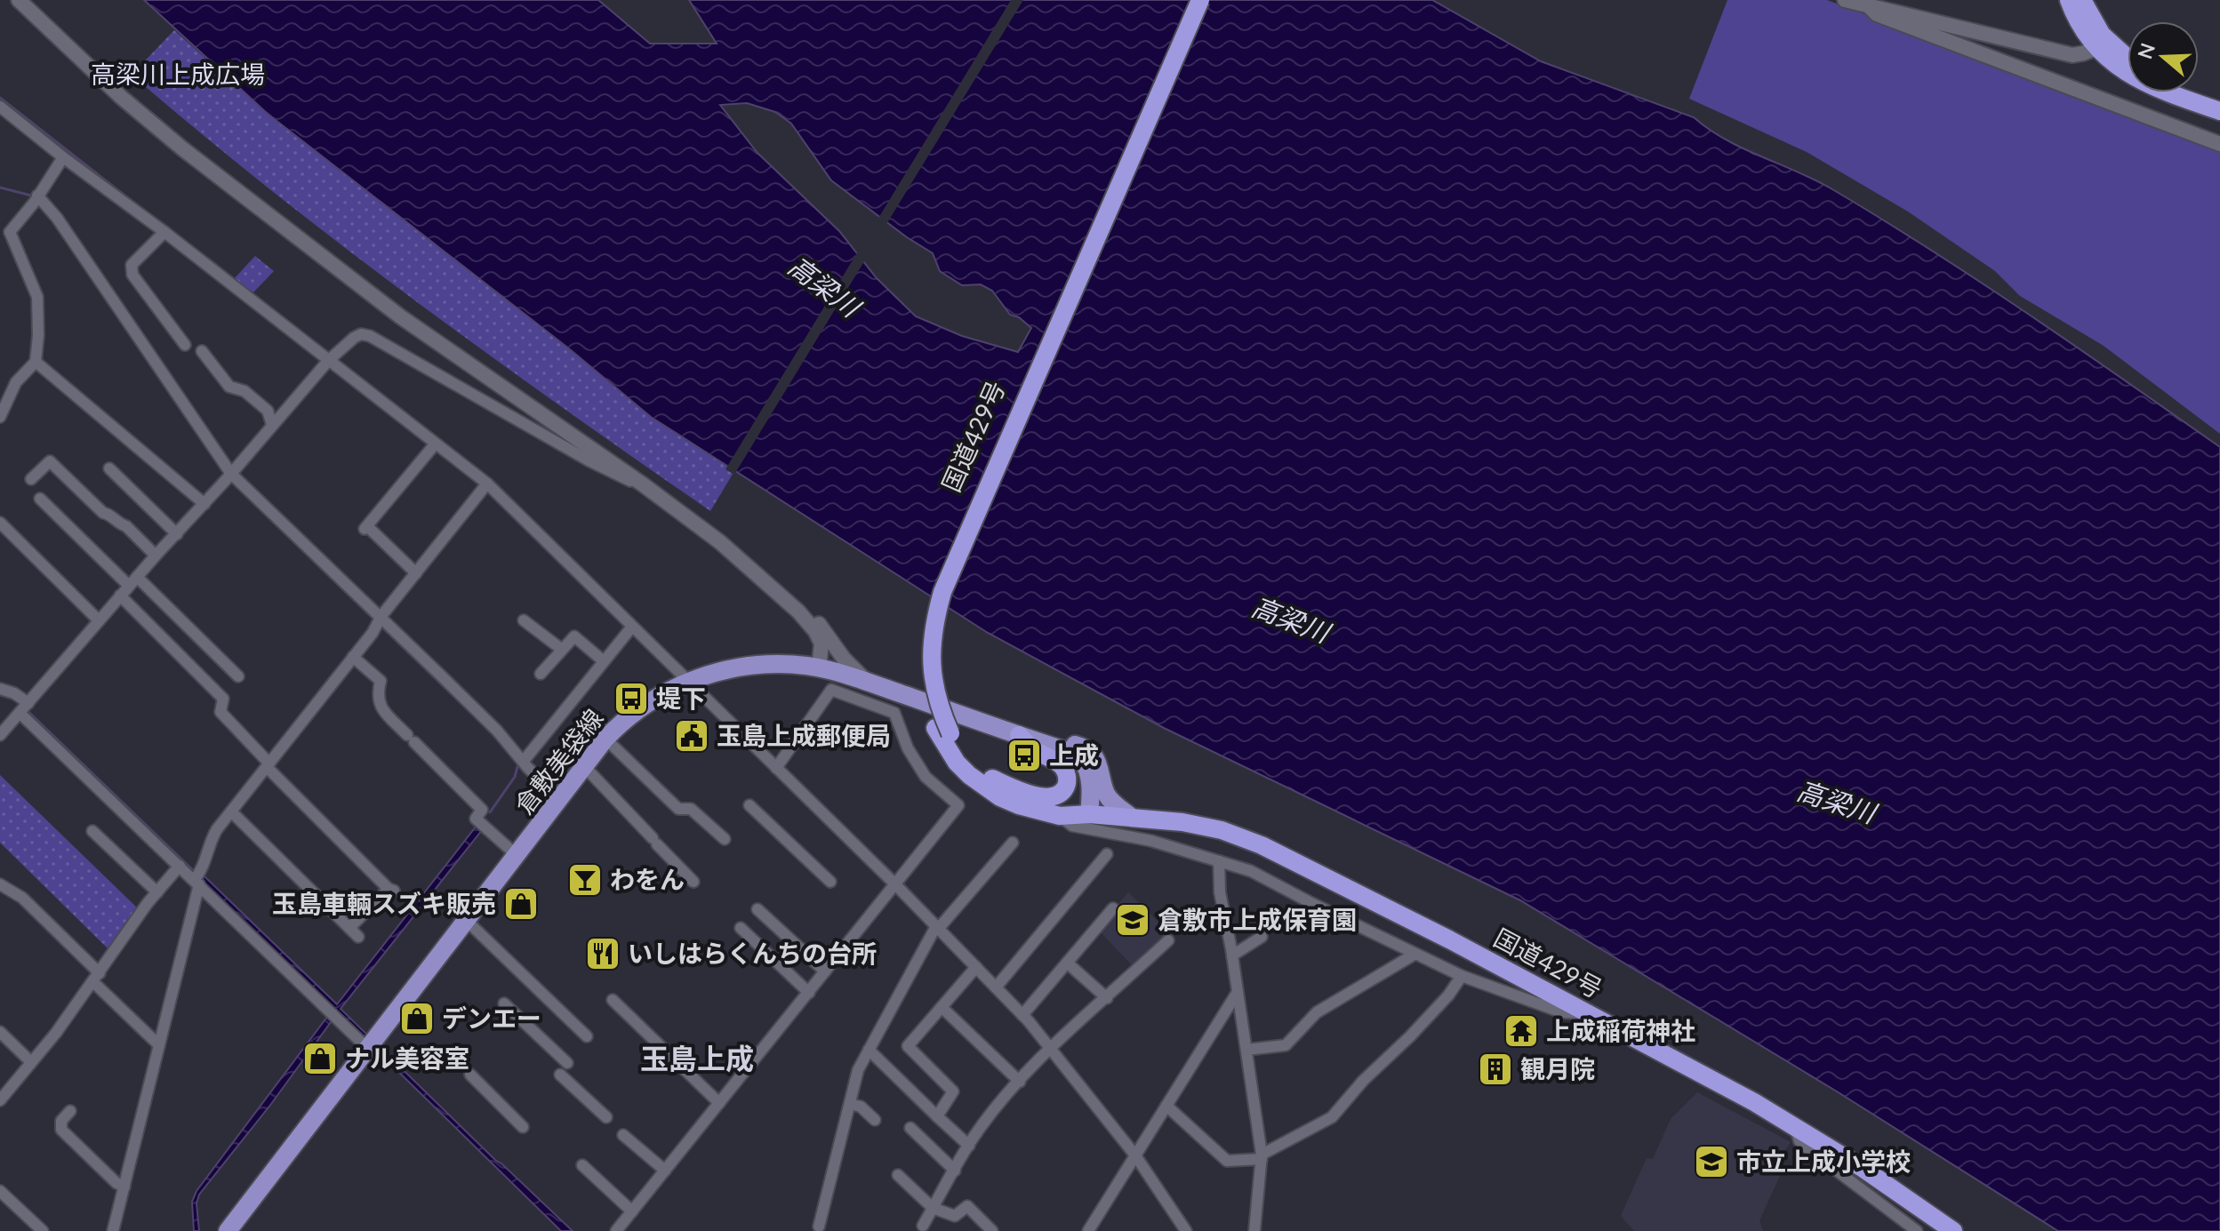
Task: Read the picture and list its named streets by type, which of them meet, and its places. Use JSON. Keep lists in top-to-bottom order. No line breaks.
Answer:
{"streets":{"highway":["国道429号"],"main road":["倉敷美袋線"]},"crossings":[["国道429号","倉敷美袋線"]],"districts":["玉島上成"],"water":["高梁川"],"parks":["高梁川上成広場"],"places":{"bus stop":["堤下","上成"],"public building":["玉島上成郵便局"],"bar":["わをん"],"shop":["玉島車輛スズキ販売","デンエー","ナル美容室"],"school or university":["倉敷市上成保育園","市立上成小学校"],"restaurant":["いしはらくんちの台所"],"temple":["上成稲荷神社"],"building":["観月院"]},"north":"left"}
